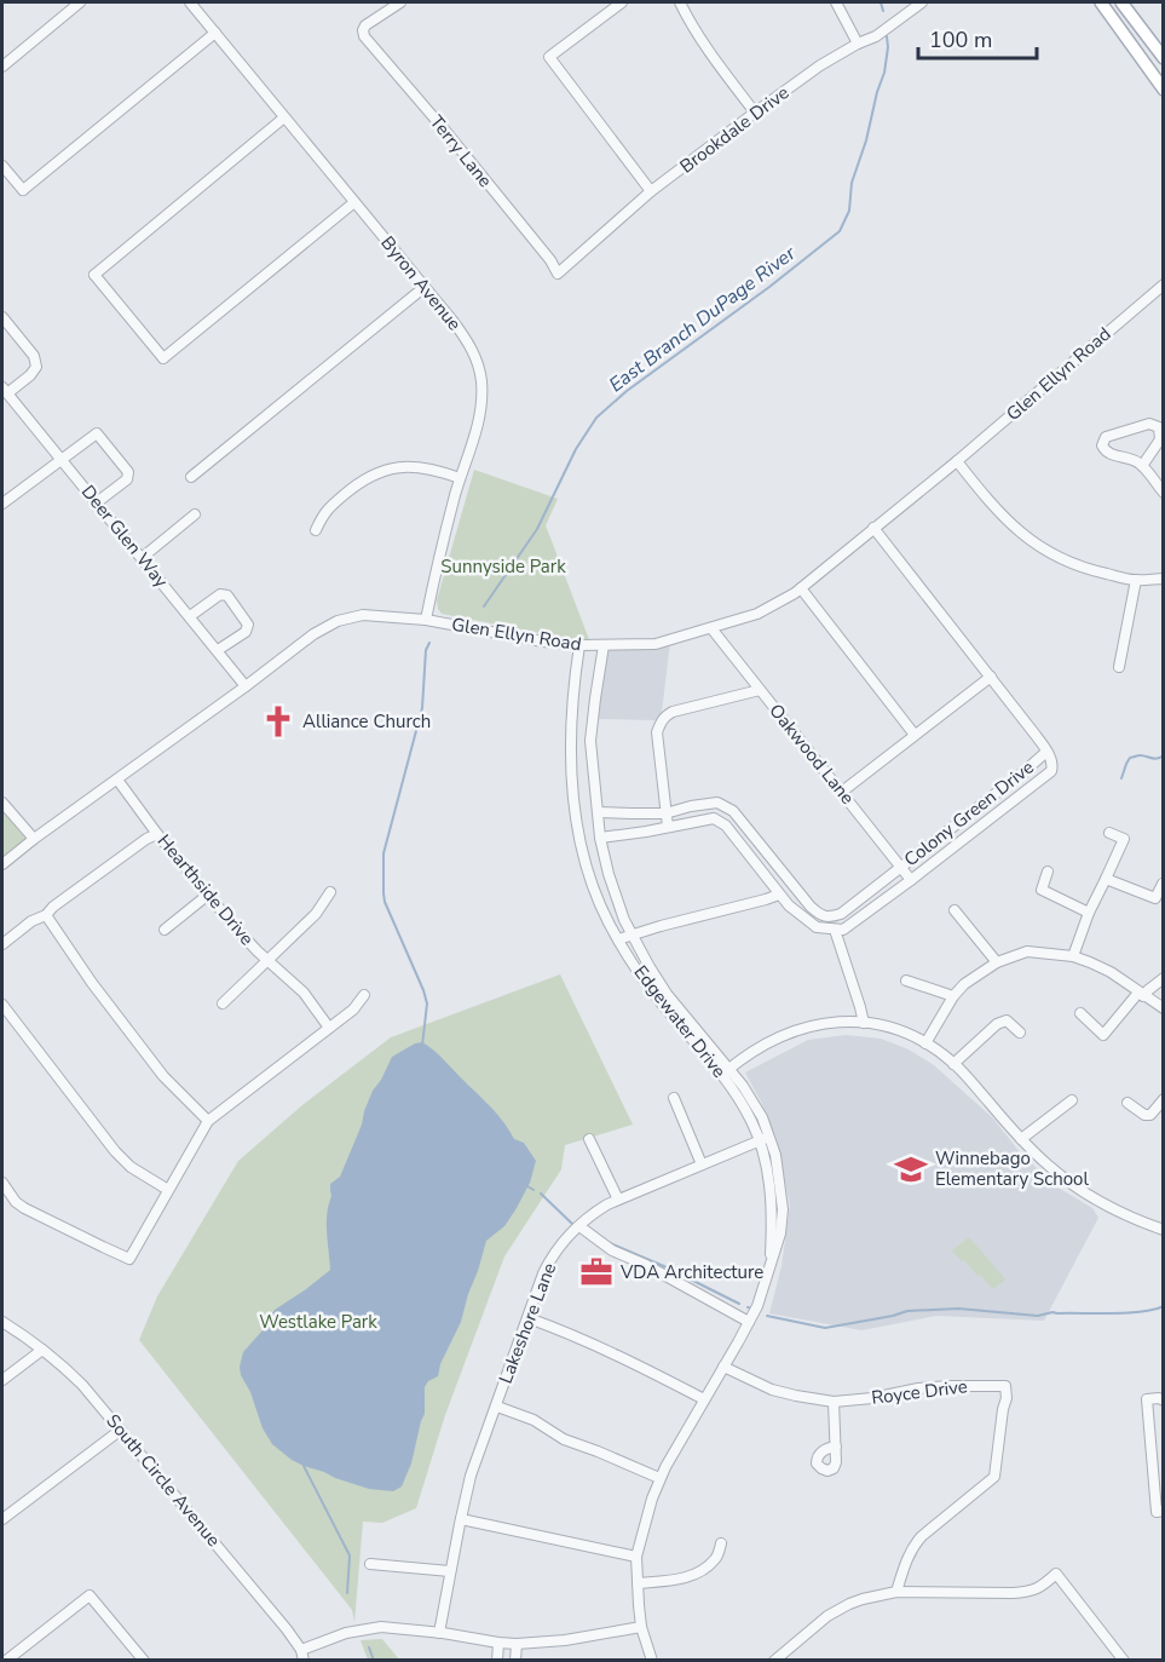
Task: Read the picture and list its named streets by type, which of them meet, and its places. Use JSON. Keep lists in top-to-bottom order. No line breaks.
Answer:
{"streets":{"street":["Brookdale Drive","Terry Lane","Byron Avenue","Glen Ellyn Road","Deer Glen Way","Oakwood Lane","Colony Green Drive","Hearthside Drive","Edgewater Drive","Lakeshore Lane","Royce Drive","South Circle Avenue"]},"crossings":[["Brookdale Drive","Terry Lane"],["Byron Avenue","Glen Ellyn Road"],["Glen Ellyn Road","Deer Glen Way"],["Glen Ellyn Road","Oakwood Lane"],["Glen Ellyn Road","Hearthside Drive"],["Glen Ellyn Road","Edgewater Drive"],["Oakwood Lane","Colony Green Drive"],["Colony Green Drive","Edgewater Drive"],["Edgewater Drive","Lakeshore Lane"],["Edgewater Drive","Royce Drive"]],"water":["East Branch DuPage River"],"parks":["Sunnyside Park","Westlake Park"],"places":{"church":["Alliance Church"],"school or university":["Winnebago Elementary School"],"office":["VDA Architecture"]},"scale_bar":"100 m"}
